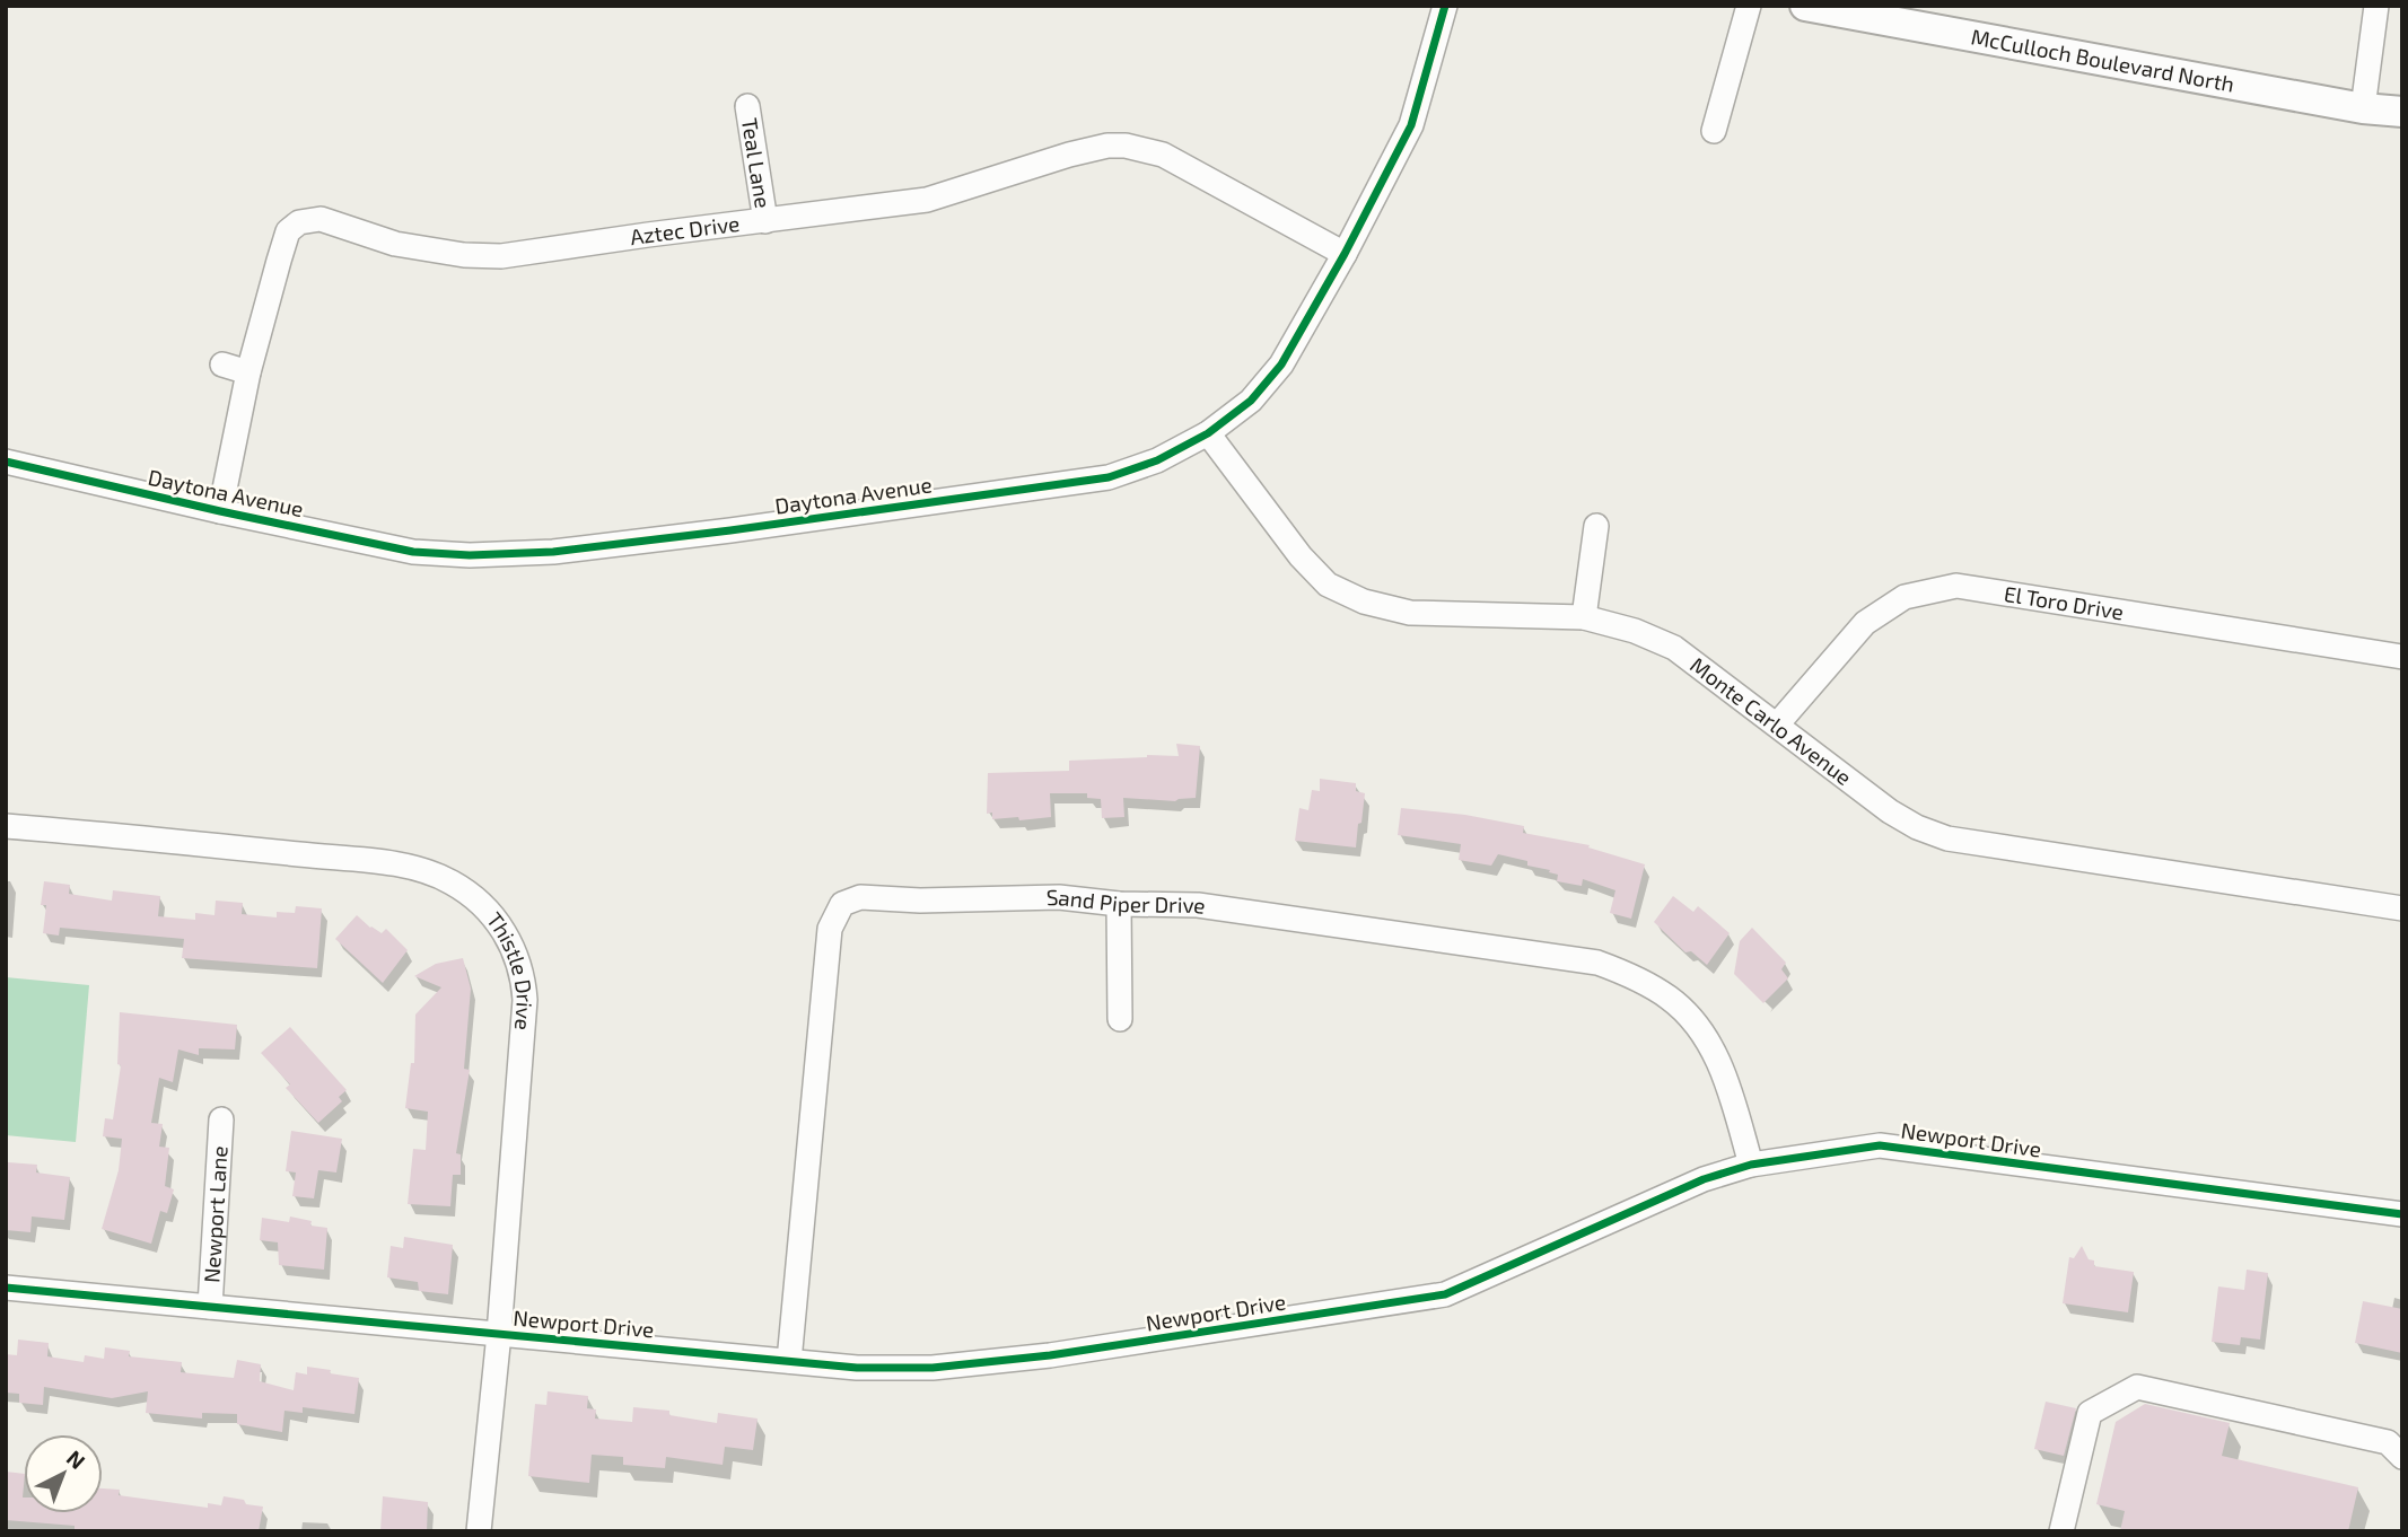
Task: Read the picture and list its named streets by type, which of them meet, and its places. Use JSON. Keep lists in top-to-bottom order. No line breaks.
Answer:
{"streets":{"main road":["McCulloch Boulevard North"],"street":["Teal Lane","Aztec Drive","Daytona Avenue","El Toro Drive","Monte Carlo Avenue","Sand Piper Drive","Thistle Drive","Newport Drive","Newport Lane"]},"crossings":[["Teal Lane","Aztec Drive"],["Aztec Drive","Daytona Avenue"],["Daytona Avenue","Monte Carlo Avenue"],["El Toro Drive","Monte Carlo Avenue"],["Sand Piper Drive","Newport Drive"],["Thistle Drive","Newport Drive"],["Newport Drive","Newport Lane"]],"north":"top right"}
